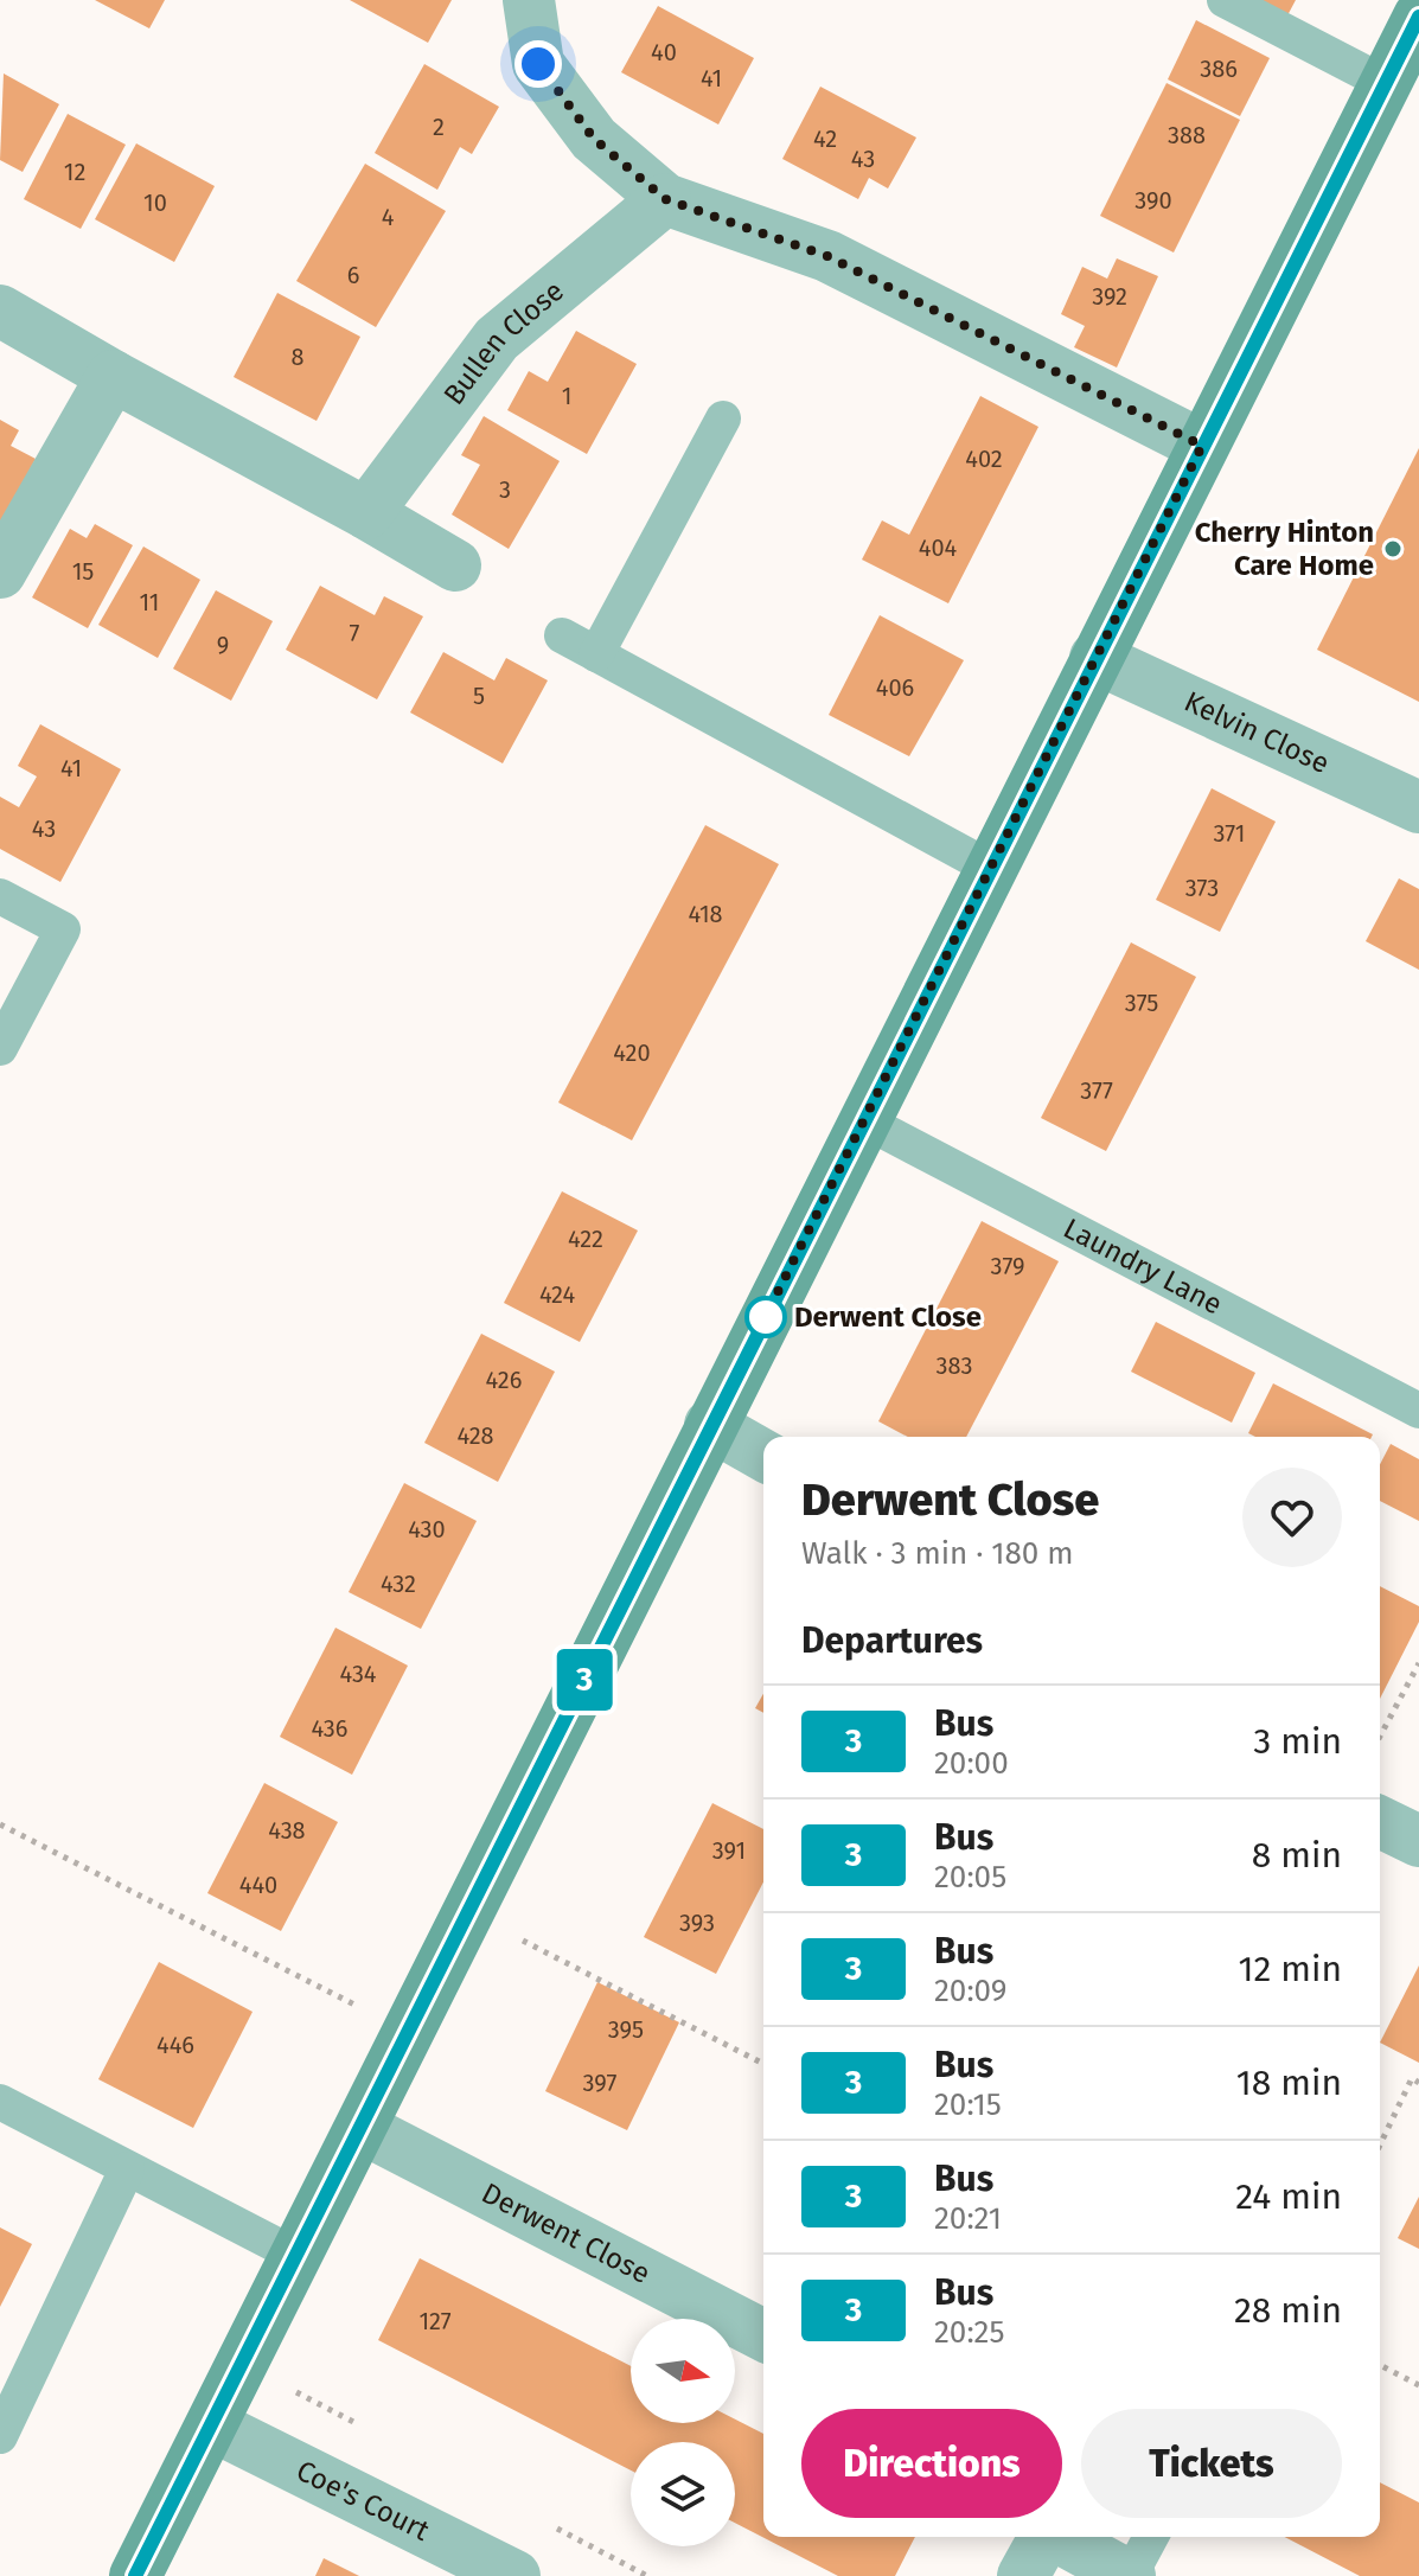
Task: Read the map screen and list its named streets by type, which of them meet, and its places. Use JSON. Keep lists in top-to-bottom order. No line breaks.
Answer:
{"streets":{"street":["Bullen Close","Kelvin Close","Derwent Close","Coe's Court"],"lane":["Laundry Lane"]},"places":["Cherry Hinton Care Home","Derwent Close"],"lines":["bus line 3"],"house_numbers":["40","386","41","2","388","42","43","12","390","10","4","6","392","8","1","402","3","404","15","11","7","9","406","5","41","43","371","373","418","375","420","377","422","379","424","383","426","428","430","432","434","436","438","391","440","393","395","446","397","127"],"north":"right","page":{"on_map":"3","heading":[["Derwent Close","Walk · 3 min · 180 m"],"Departures"],"list":[{"mark":"3","name":"Bus","note":"20:00","value":"3 min"},{"mark":"3","name":"Bus","note":"20:05","value":"8 min"},{"mark":"3","name":"Bus","note":"20:09","value":"12 min"},{"mark":"3","name":"Bus","note":"20:15","value":"18 min"},{"mark":"3","name":"Bus","note":"20:21","value":"24 min"},{"mark":"3","name":"Bus","note":"20:25","value":"28 min"}],"buttons":["Directions","Tickets"]}}
